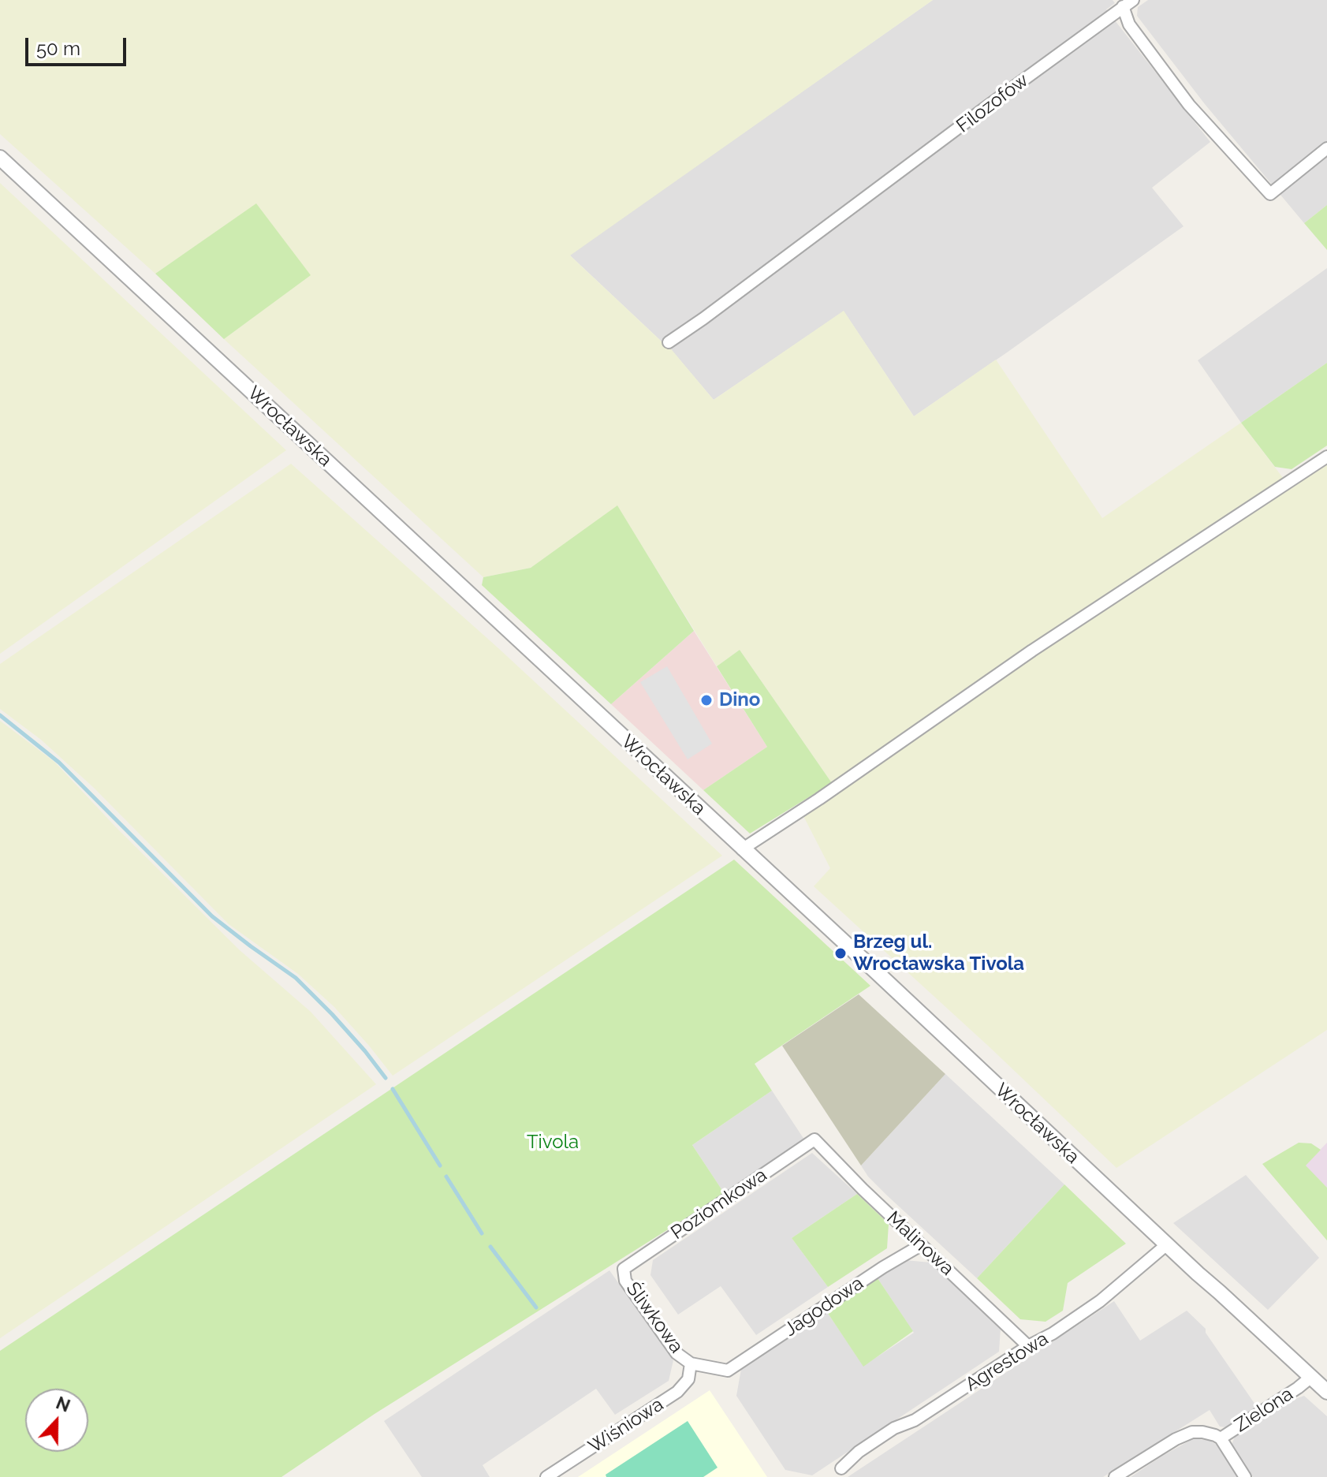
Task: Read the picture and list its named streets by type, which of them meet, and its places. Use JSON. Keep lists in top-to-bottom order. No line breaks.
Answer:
{"streets":{"street":["Filozofów","Wrocławska","Poziomkowa","Malinowa","Jagodowa","Śliwkowa","Agrestowa","Zielona","Wiśniowa"]},"crossings":[["Wrocławska","Agrestowa"],["Wrocławska","Zielona"],["Poziomkowa","Malinowa"],["Poziomkowa","Śliwkowa"],["Malinowa","Jagodowa"],["Malinowa","Agrestowa"],["Jagodowa","Śliwkowa"],["Śliwkowa","Wiśniowa"]],"parks":["Tivola"],"places":["Dino","Brzeg ul. Wrocławska Tivola"],"scale_bar":"50 m","north":"top"}
